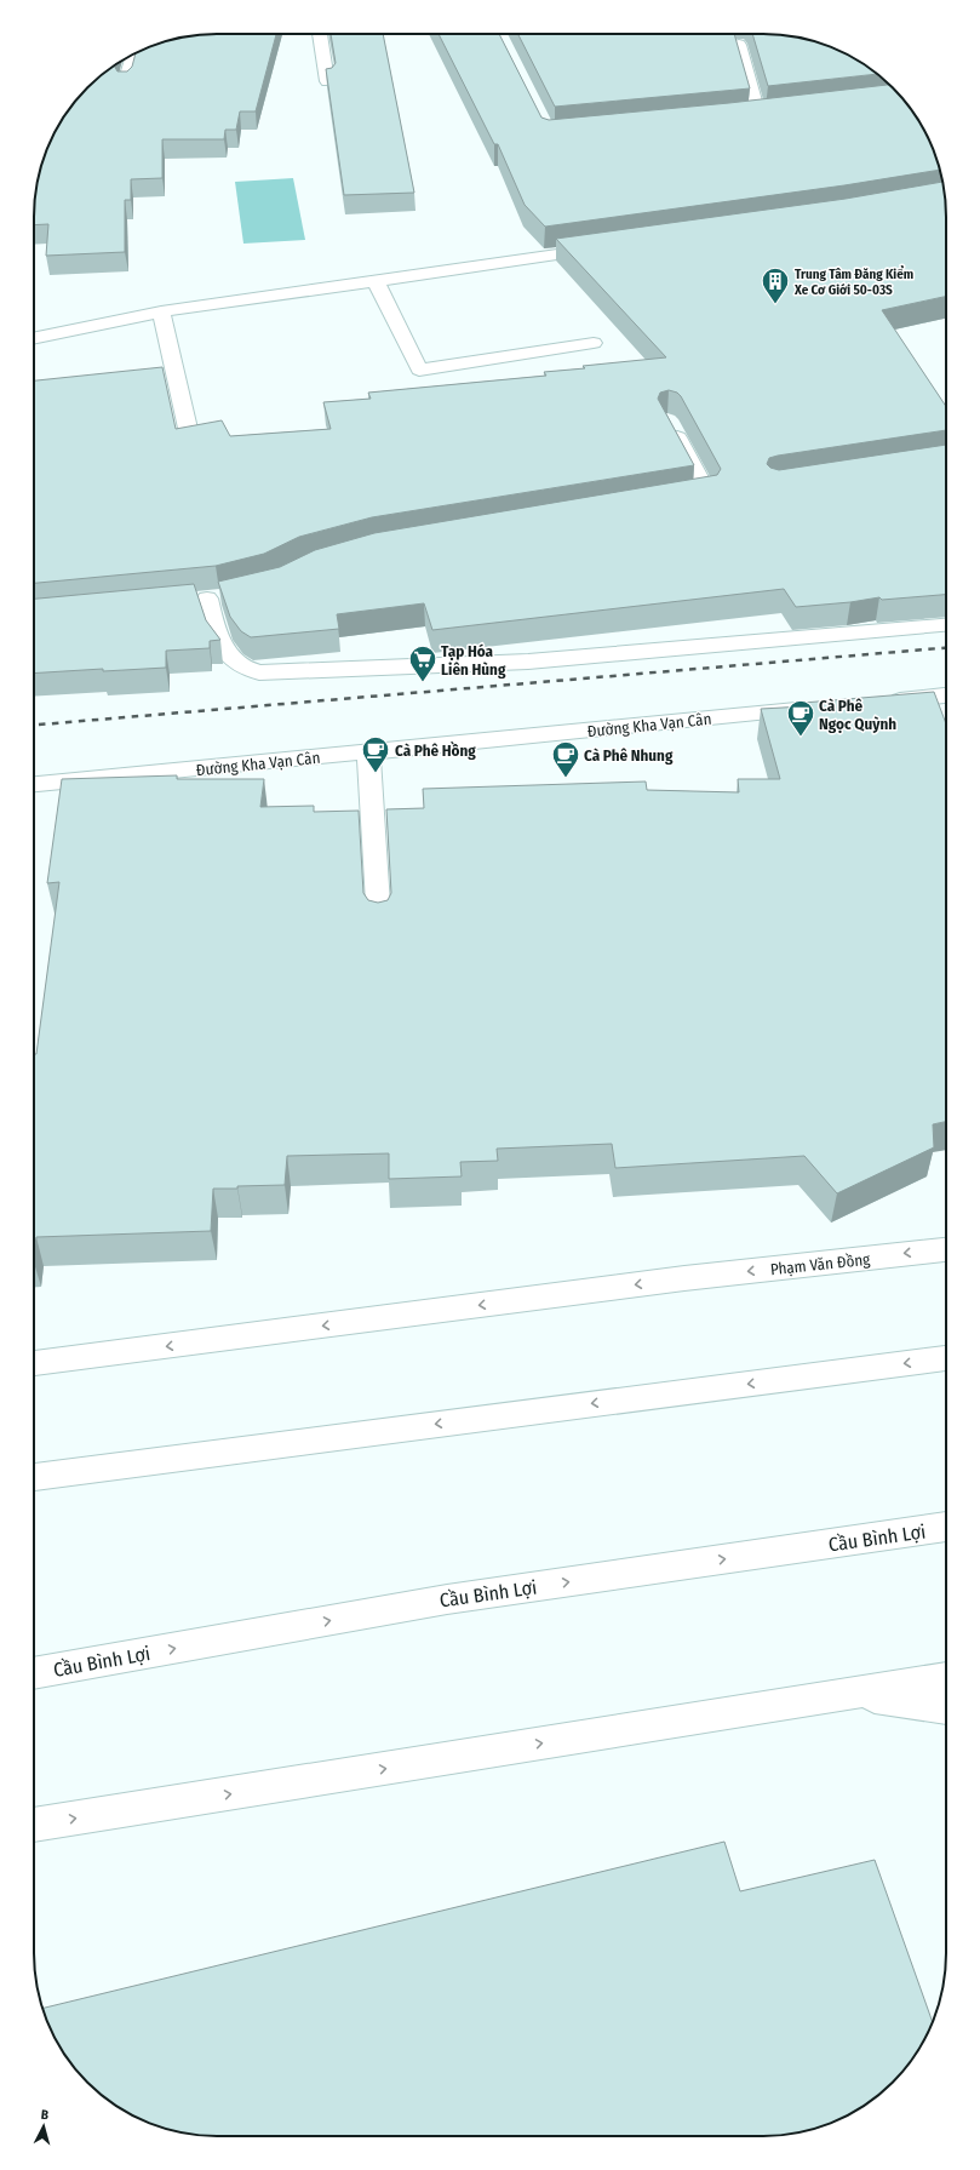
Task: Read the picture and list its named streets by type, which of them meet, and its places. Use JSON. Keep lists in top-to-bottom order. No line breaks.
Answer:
{"streets":{"main road":["Đường Kha Vạn Cân","Phạm Văn Đồng","Cầu Bình Lợi"]},"places":{"building":["Trung Tâm Đăng Kiểm Xe Cơ Giới 50-03S"],"supermarket":["Tạp Hóa Liên Hùng"],"cafe":["Cà Phê Ngọc Quỳnh","Cà Phê Hồng","Cà Phê Nhung"]},"north":"top"}
